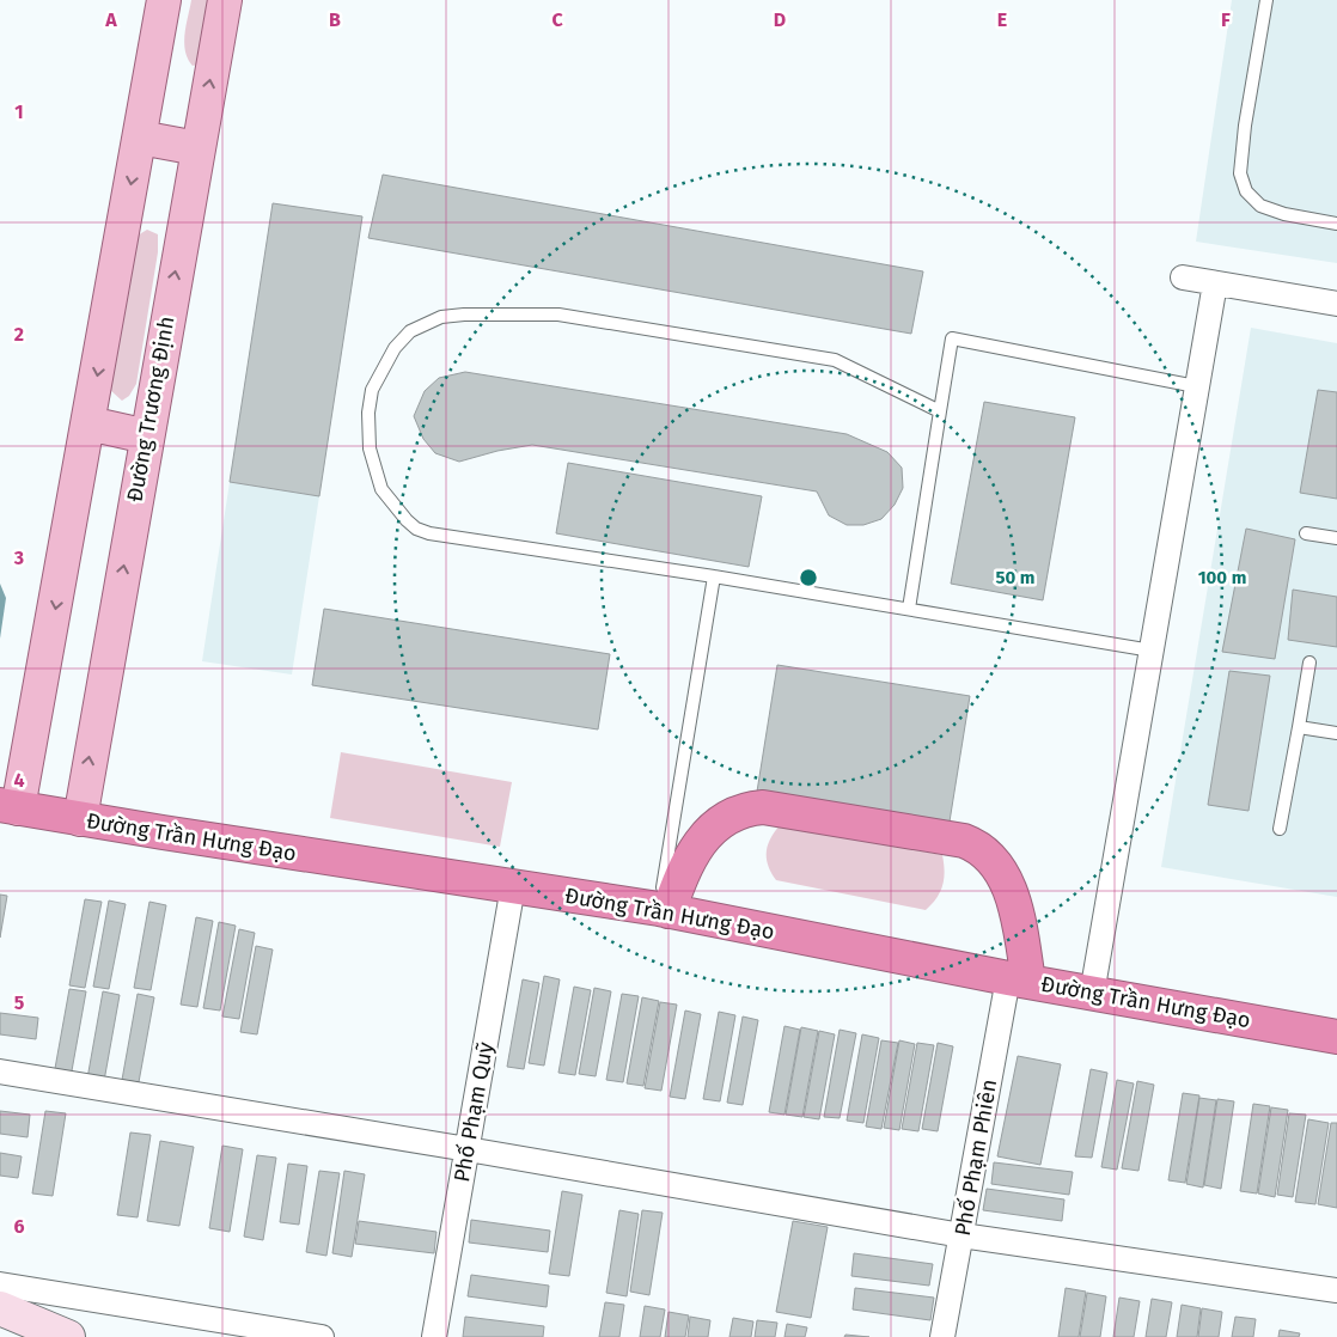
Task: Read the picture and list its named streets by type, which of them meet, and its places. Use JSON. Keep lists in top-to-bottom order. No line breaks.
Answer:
{"streets":{"highway":["Đường Trần Hưng Đạo"],"main road":["Đường Trương Định"],"street":["Phố Phạm Quỹ","Phố Phạm Phiên"]},"crossings":[["Đường Trương Định","Đường Trần Hưng Đạo"],["Đường Trần Hưng Đạo","Phố Phạm Quỹ"],["Đường Trần Hưng Đạo","Phố Phạm Phiên"]],"grid":{"columns":["A","B","C","D","E","F"],"rows":["1","2","3","4","5","6"]},"rings":["50 m","100 m"]}
